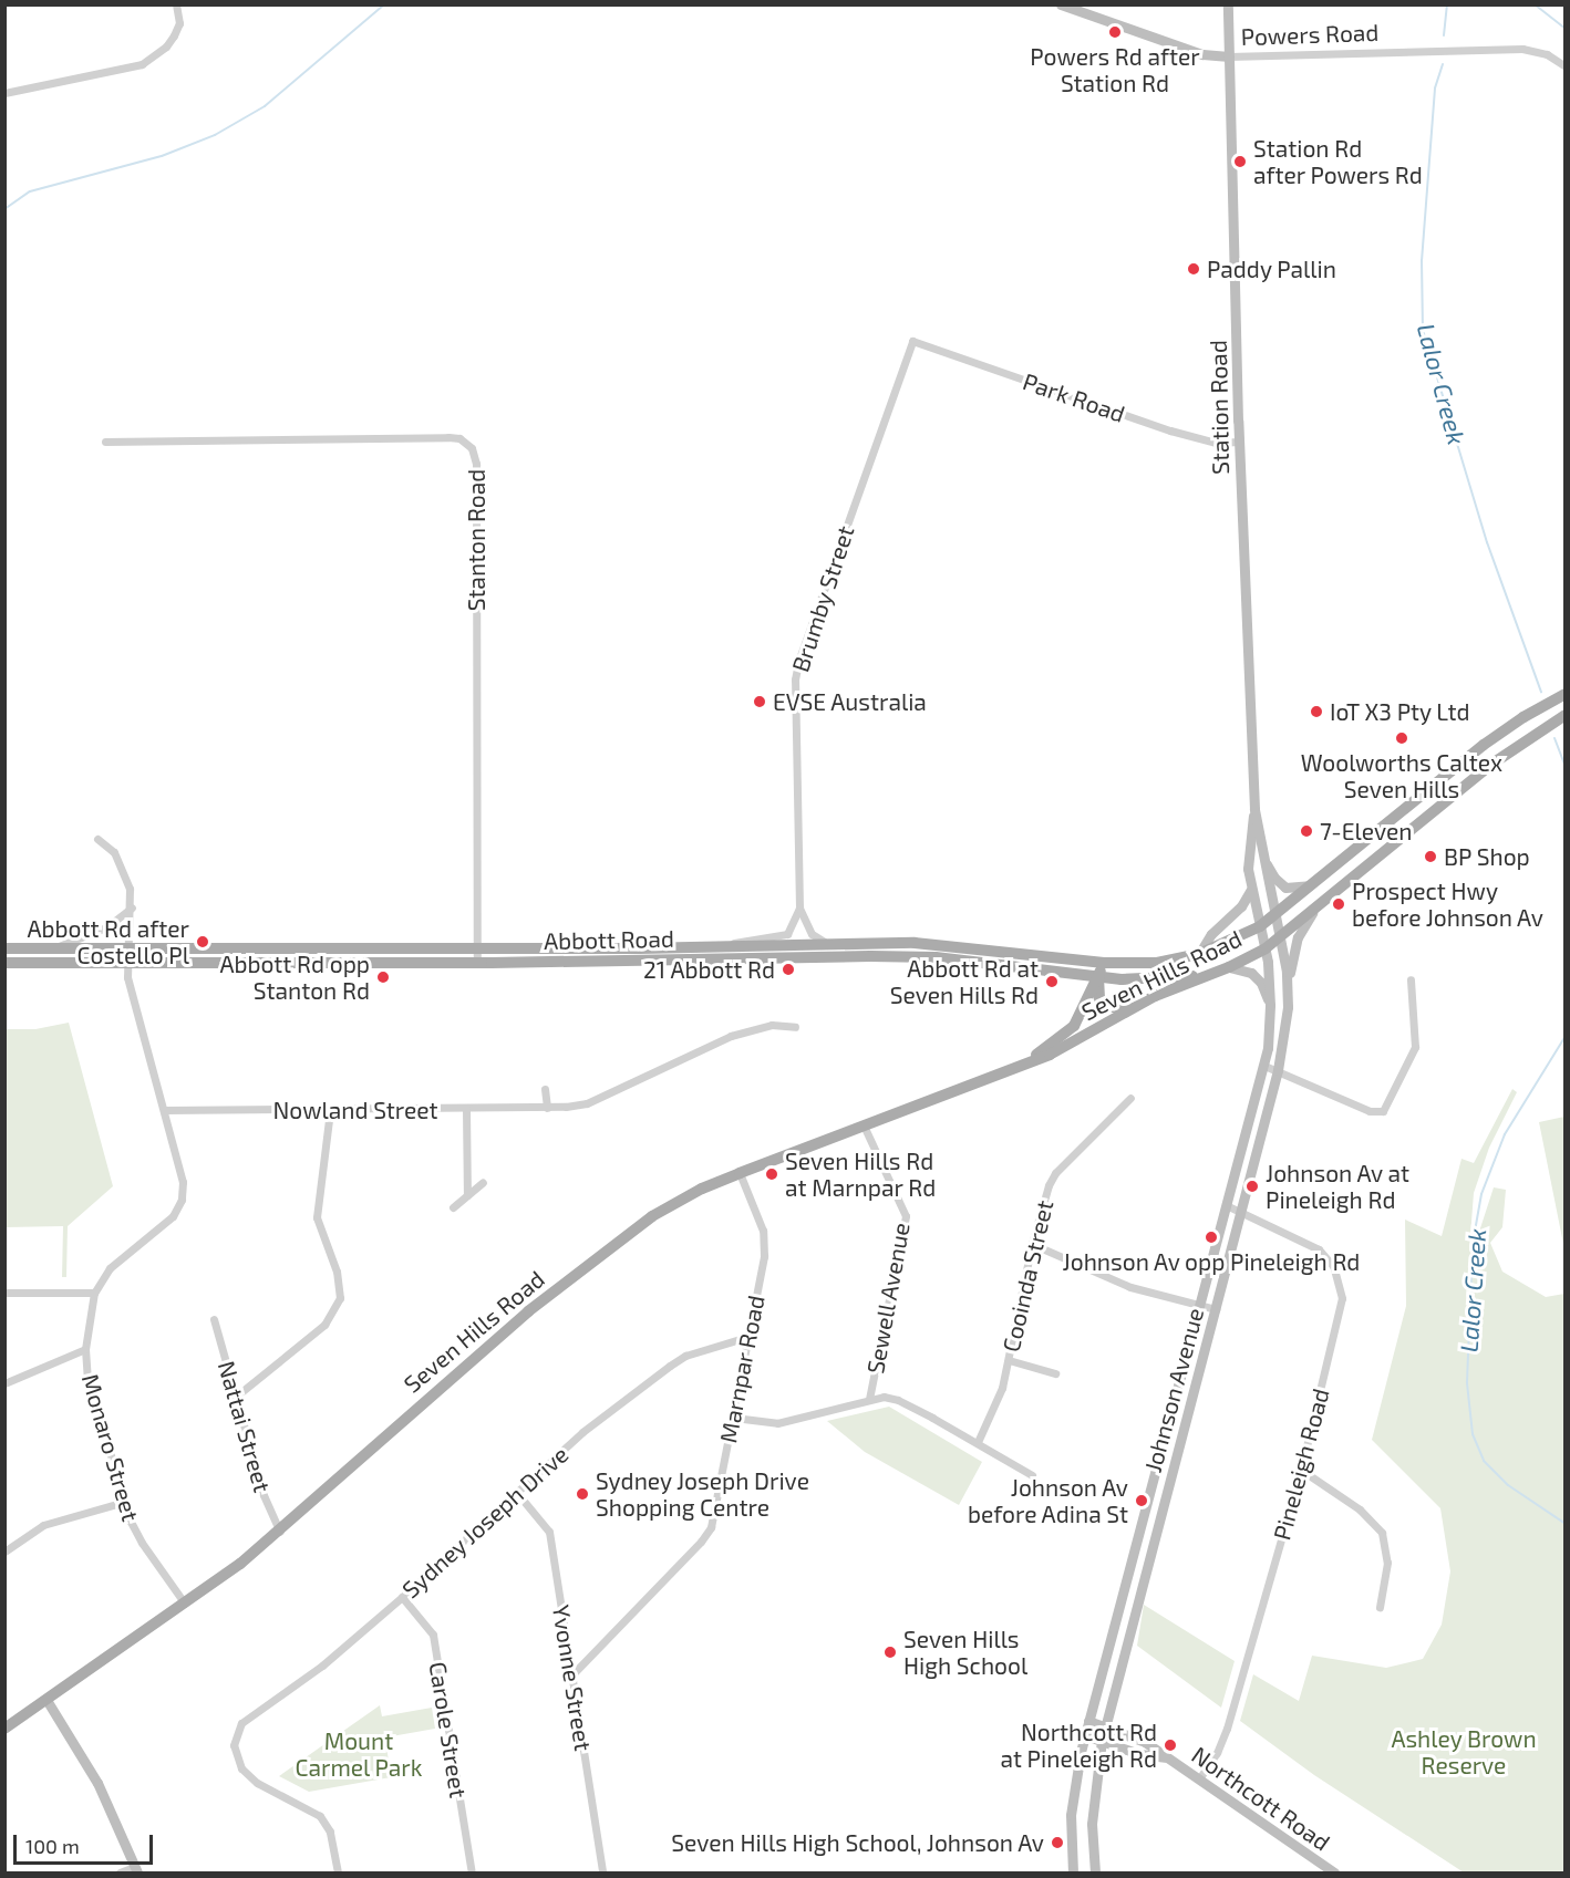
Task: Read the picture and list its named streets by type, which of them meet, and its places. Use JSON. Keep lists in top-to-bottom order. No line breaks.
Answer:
{"streets":{"main road":["Powers Road","Station Road","Abbott Road","Seven Hills Road","Johnson Avenue","Northcott Road"],"street":["Park Road","Stanton Road","Brumby Street","Nowland Street","Cooinda Street","Sewell Avenue","Marnpar Road","Nattai Street","Monaro Street","Pineleigh Road","Sydney Joseph Drive","Yvonne Street","Carole Street"]},"crossings":[["Powers Road","Station Road"],["Park Road","Station Road"],["Park Road","Brumby Street"],["Station Road","Seven Hills Road"],["Station Road","Johnson Avenue"],["Stanton Road","Abbott Road"],["Brumby Street","Abbott Road"],["Abbott Road","Seven Hills Road"],["Abbott Road","Monaro Street"],["Seven Hills Road","Sewell Avenue"],["Seven Hills Road","Marnpar Road"],["Seven Hills Road","Johnson Avenue"],["Seven Hills Road","Nattai Street"],["Seven Hills Road","Monaro Street"],["Nowland Street","Monaro Street"],["Marnpar Road","Sydney Joseph Drive"],["Marnpar Road","Yvonne Street"],["Johnson Avenue","Pineleigh Road"],["Johnson Avenue","Northcott Road"],["Pineleigh Road","Northcott Road"],["Sydney Joseph Drive","Yvonne Street"],["Sydney Joseph Drive","Carole Street"]],"water":["Lalor Creek"],"parks":["Ashley Brown Reserve","Mount Carmel Park"],"places":["Powers Rd after Station Rd","Station Rd after Powers Rd","Paddy Pallin","EVSE Australia","IoT X3 Pty Ltd","Woolworths Caltex Seven Hills","7-Eleven","BP Shop","Prospect Hwy before Johnson Av","Abbott Rd after Costello Pl","21 Abbott Rd","Abbott Rd opp Stanton Rd","Abbott Rd at Seven Hills Rd","Seven Hills Rd at Marnpar Rd","Johnson Av at Pineleigh Rd","Johnson Av opp Pineleigh Rd","Sydney Joseph Drive Shopping Centre","Johnson Av before Adina St","Seven Hills High School","Northcott Rd at Pineleigh Rd","Seven Hills High School, Johnson Av"],"scale_bar":"100 m"}
